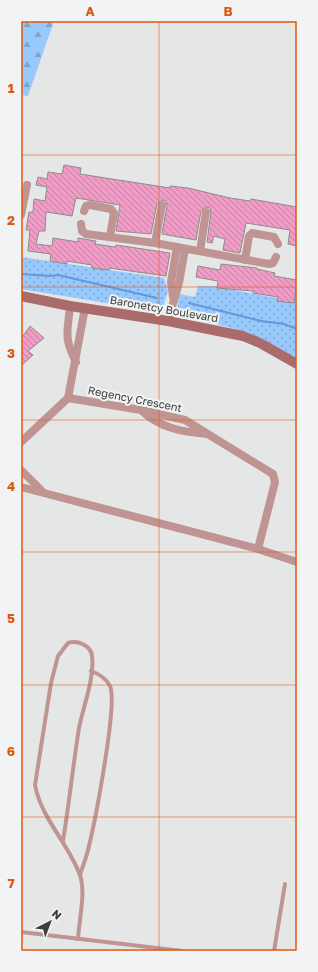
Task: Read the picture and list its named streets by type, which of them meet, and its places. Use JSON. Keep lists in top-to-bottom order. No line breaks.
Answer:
{"streets":{"street":["Baronetcy Boulevard","Regency Crescent"]},"north":"top right","grid":{"columns":["A","B"],"rows":["1","2","3","4","5","6","7"]}}
